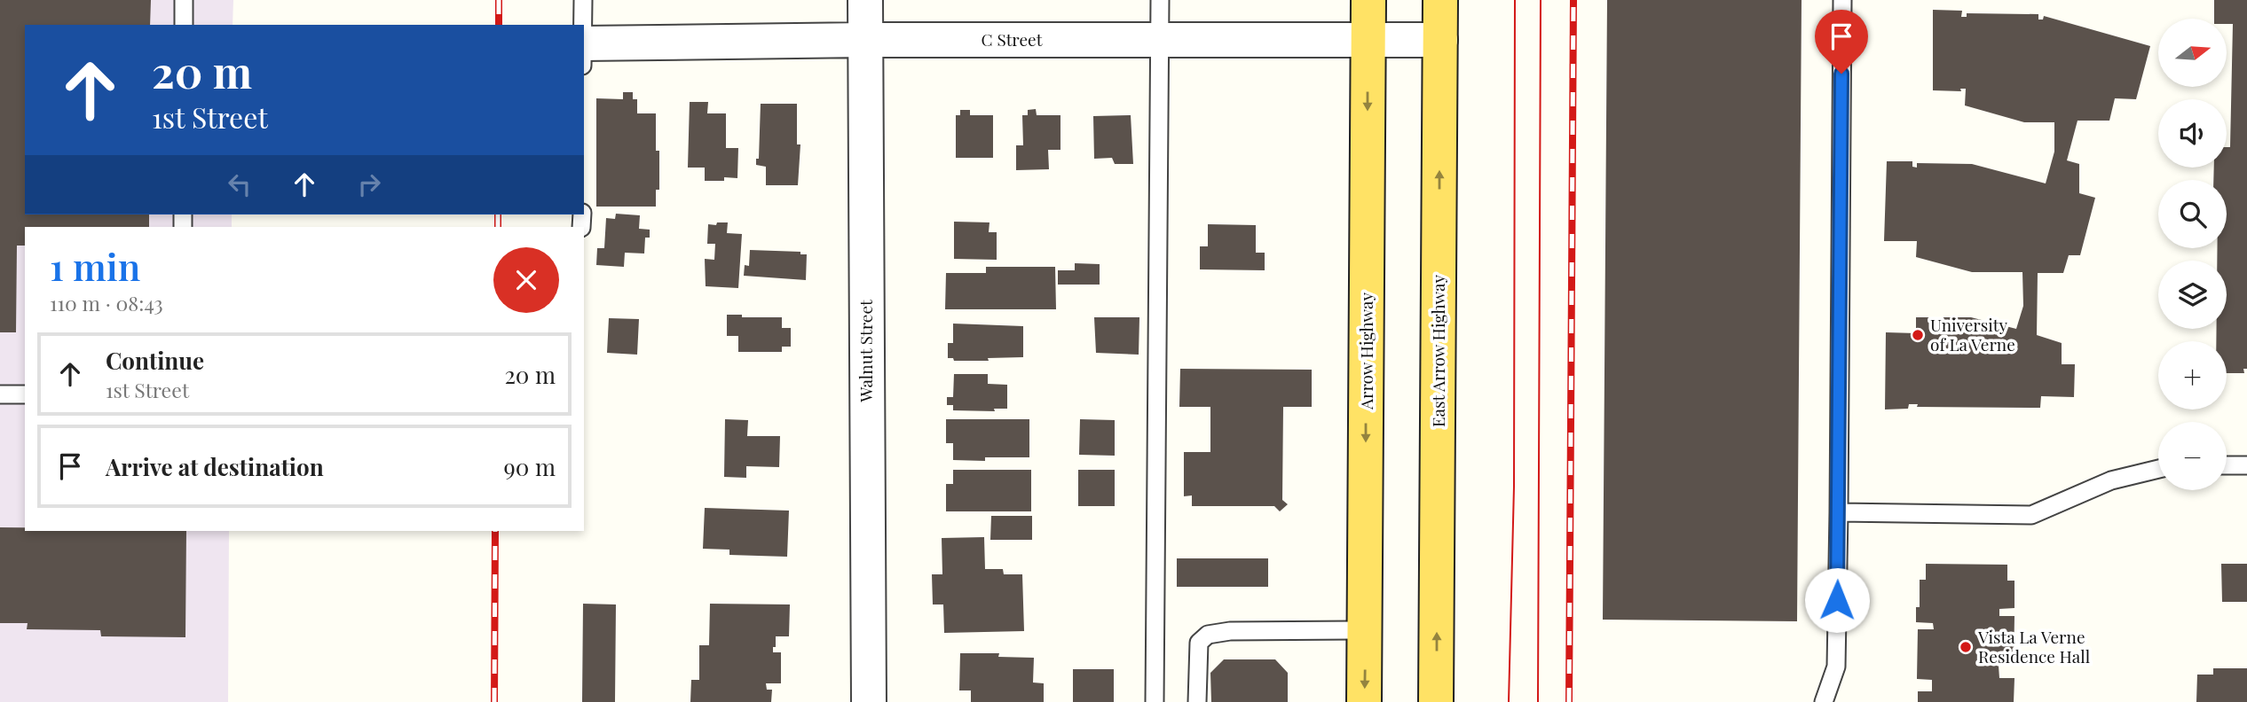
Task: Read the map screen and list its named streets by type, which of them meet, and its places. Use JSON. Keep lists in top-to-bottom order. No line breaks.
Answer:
{"streets":{"main road":["Arrow Highway","East Arrow Highway"],"street":["C Street","Walnut Street"]},"crossings":[["C Street","Walnut Street"],["C Street","Arrow Highway"],["C Street","East Arrow Highway"]],"one_way":["Arrow Highway","East Arrow Highway"],"places":["University of La Verne","Vista La Verne Residence Hall"],"north":"right","page":{"map_buttons":["+","−"],"turn":["20 m","1st Street"],"heading":["1 min","110 m · 08:43"],"list":[{"name":"Continue","note":"1st Street","value":"20 m"},{"name":"Arrive at destination","value":"90 m"}]}}
